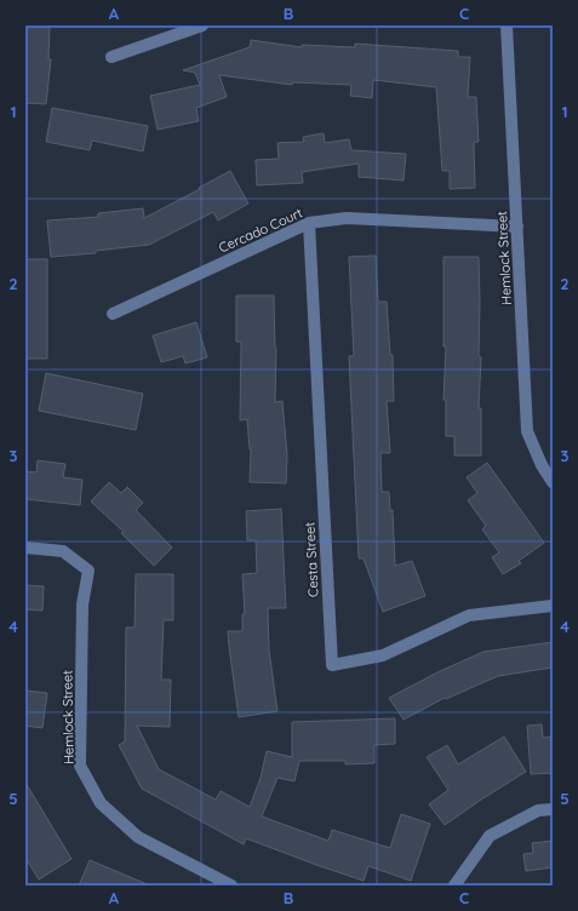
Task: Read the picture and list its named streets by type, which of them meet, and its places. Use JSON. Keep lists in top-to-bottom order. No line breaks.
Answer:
{"streets":{"street":["Cercado Court","Hemlock Street","Cesta Street"]},"crossings":[["Cercado Court","Hemlock Street"],["Cercado Court","Cesta Street"]],"grid":{"columns":["A","B","C"],"rows":["1","2","3","4","5"]}}
